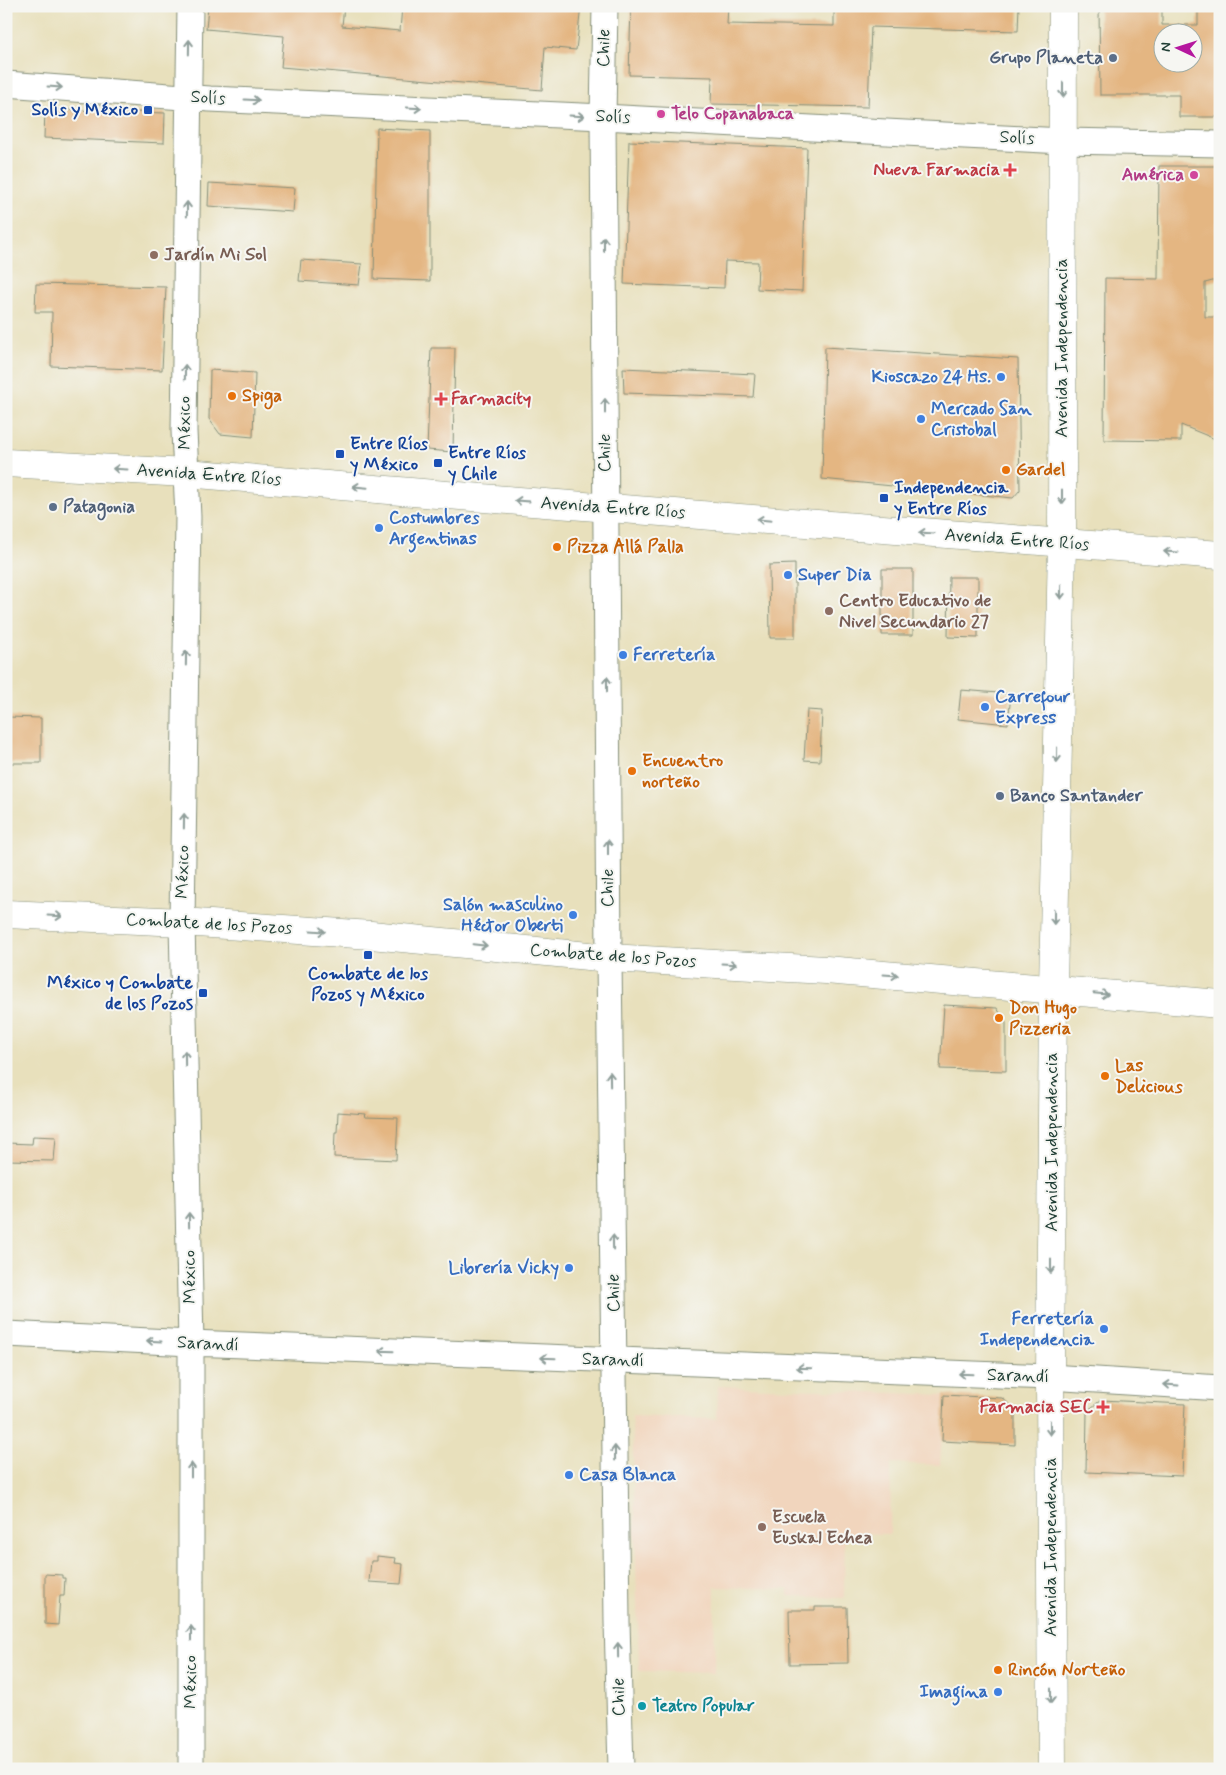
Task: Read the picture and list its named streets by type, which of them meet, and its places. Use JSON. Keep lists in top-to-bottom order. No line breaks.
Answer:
{"streets":{"main road":["Avenida Independencia","Avenida Entre Ríos","Combate de los Pozos"],"street":["Chile","Solís","México","Sarandí"]},"crossings":[["Chile","Solís"],["Chile","Avenida Entre Ríos"],["Chile","Combate de los Pozos"],["Chile","Sarandí"],["Solís","Avenida Independencia"],["Solís","México"],["Avenida Independencia","Avenida Entre Ríos"],["Avenida Independencia","Combate de los Pozos"],["Avenida Independencia","Sarandí"],["México","Avenida Entre Ríos"],["México","Combate de los Pozos"],["México","Sarandí"]],"one_way":["Chile","Solís","Avenida Independencia","México","Avenida Entre Ríos","Combate de los Pozos","Sarandí"],"places":{"other":["Grupo Planeta","Telo Copanabaca","América","Jardín Mi Sol","Kioscazo 24 Hs.","Spiga","Mercado San Cristobal","Gardel","Patagonia","Costumbres Argentinas","Pizza Allá Palla","Super Dia","Centro Educativo de Nivel Secundario 27","Ferretería","Carrefour Express","Encuentro norteño","Banco Santander","Salón masculino Héctor Oberti","Don Hugo Pizzeria","Las Delicious","Librería Vicky","Ferretería Independencia","Casa Blanca","Escuela Euskal Echea","Rincón Norteño","Imagina","Teatro Popular"],"transit":["Solís y México","Entre Ríos y México","Entre Ríos y Chile","Independencia y Entre Ríos","Combate de los Pozos y México","México y Combate de los Pozos"],"health":["Nueva Farmacia","Farmacity","Farmacia SEC"]},"north":"left"}
